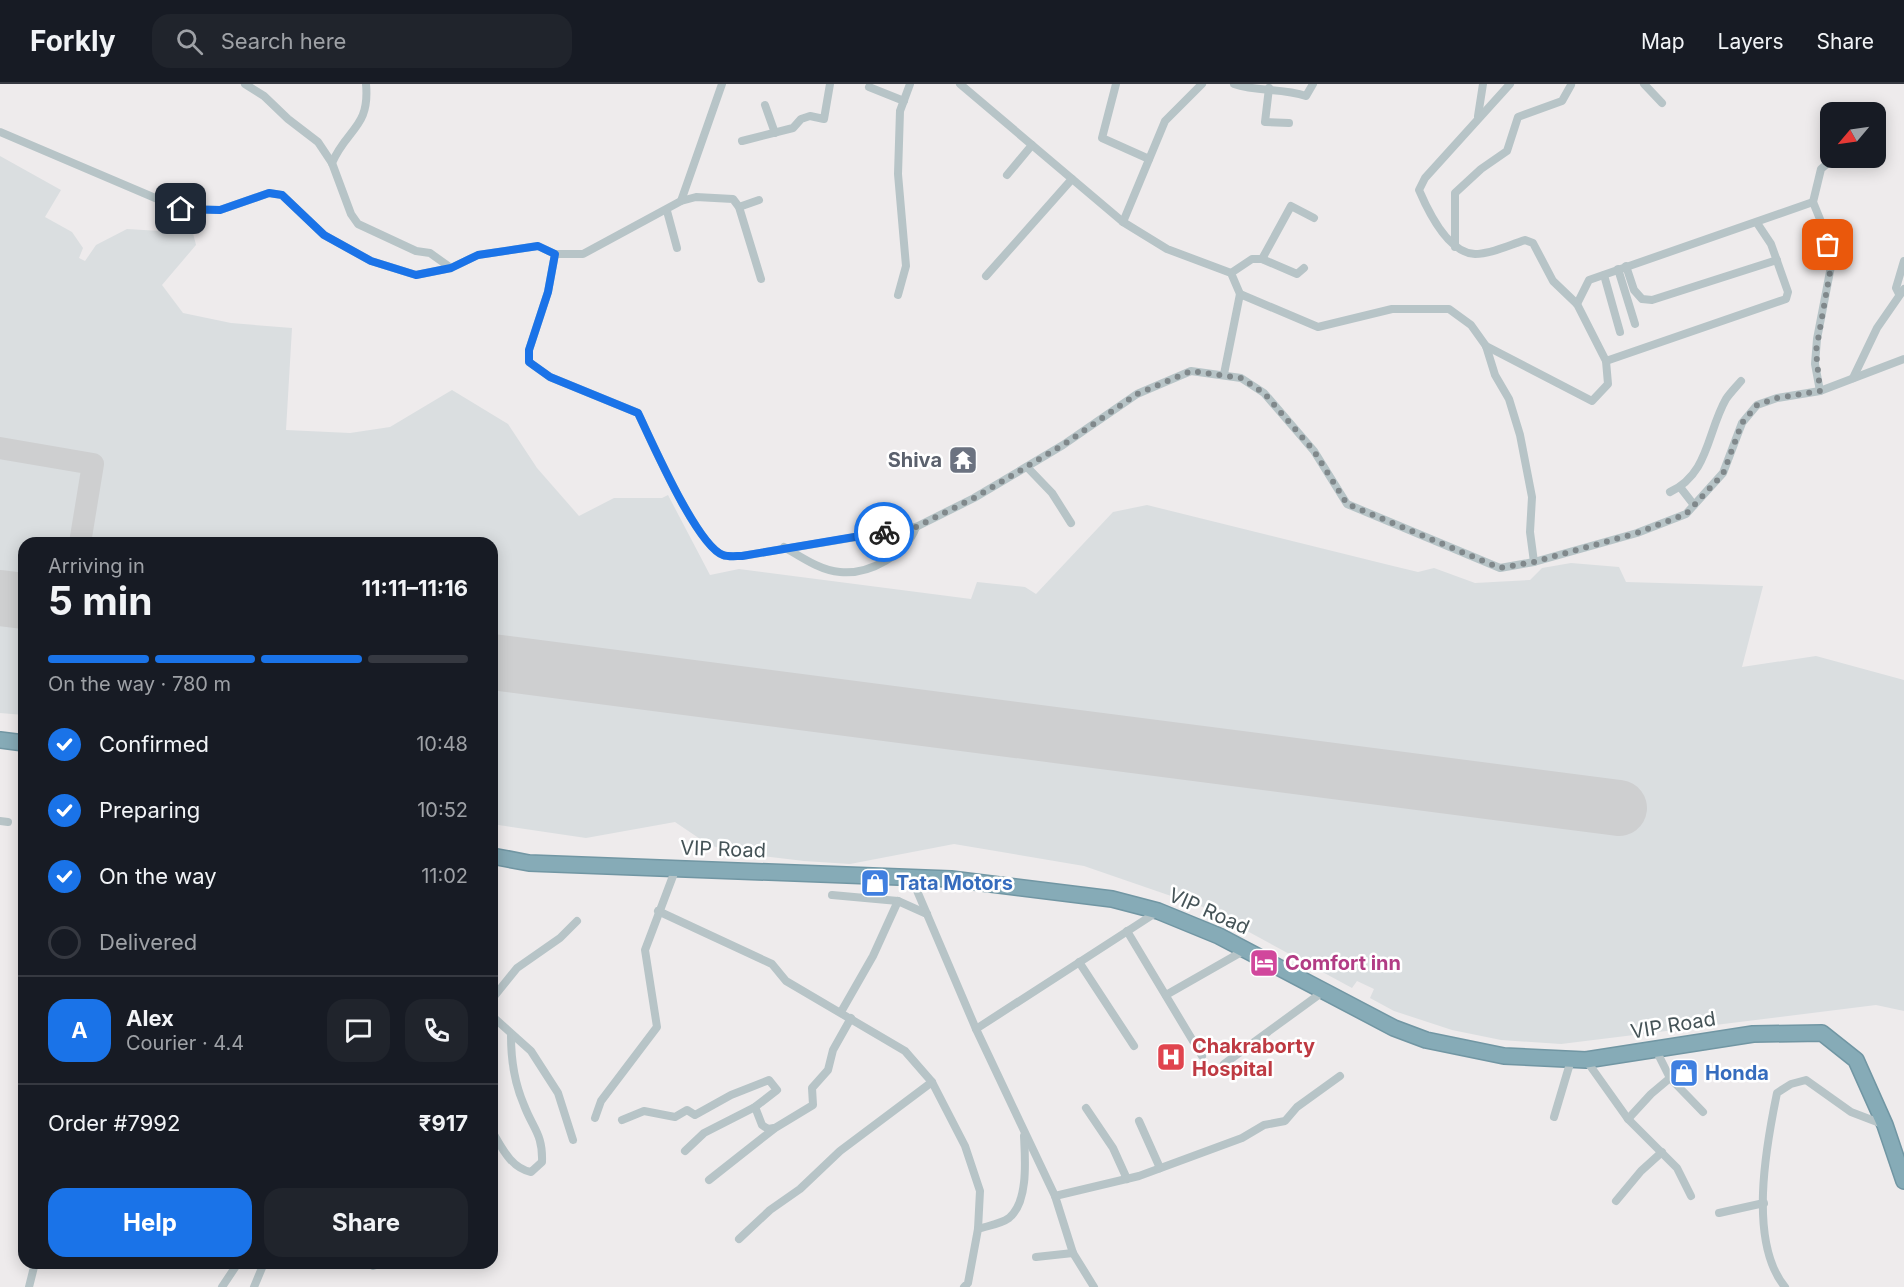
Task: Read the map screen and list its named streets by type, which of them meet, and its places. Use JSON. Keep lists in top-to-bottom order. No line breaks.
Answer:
{"streets":{"highway":["VIP Road"]},"places":{"temple":["Shiva"],"shop":["Tata Motors","Honda"],"hotel":["Comfort inn"],"hospital":["Chakraborty Hospital"]},"north":"bottom left","page":{"header":"Forkly","search":"Search here","nav":["Map","Layers","Share"],"heading":["5 min","Arriving in","11:11–11:16"],"panel":["Alex","Courier · 4.4","Order #7992","₹917"],"bar":"On the way · 780 m","list":[["Confirmed","10:48"],["Preparing","10:52"],["On the way","11:02"],"Delivered"],"round":"A","buttons":["Help","Share"]}}
